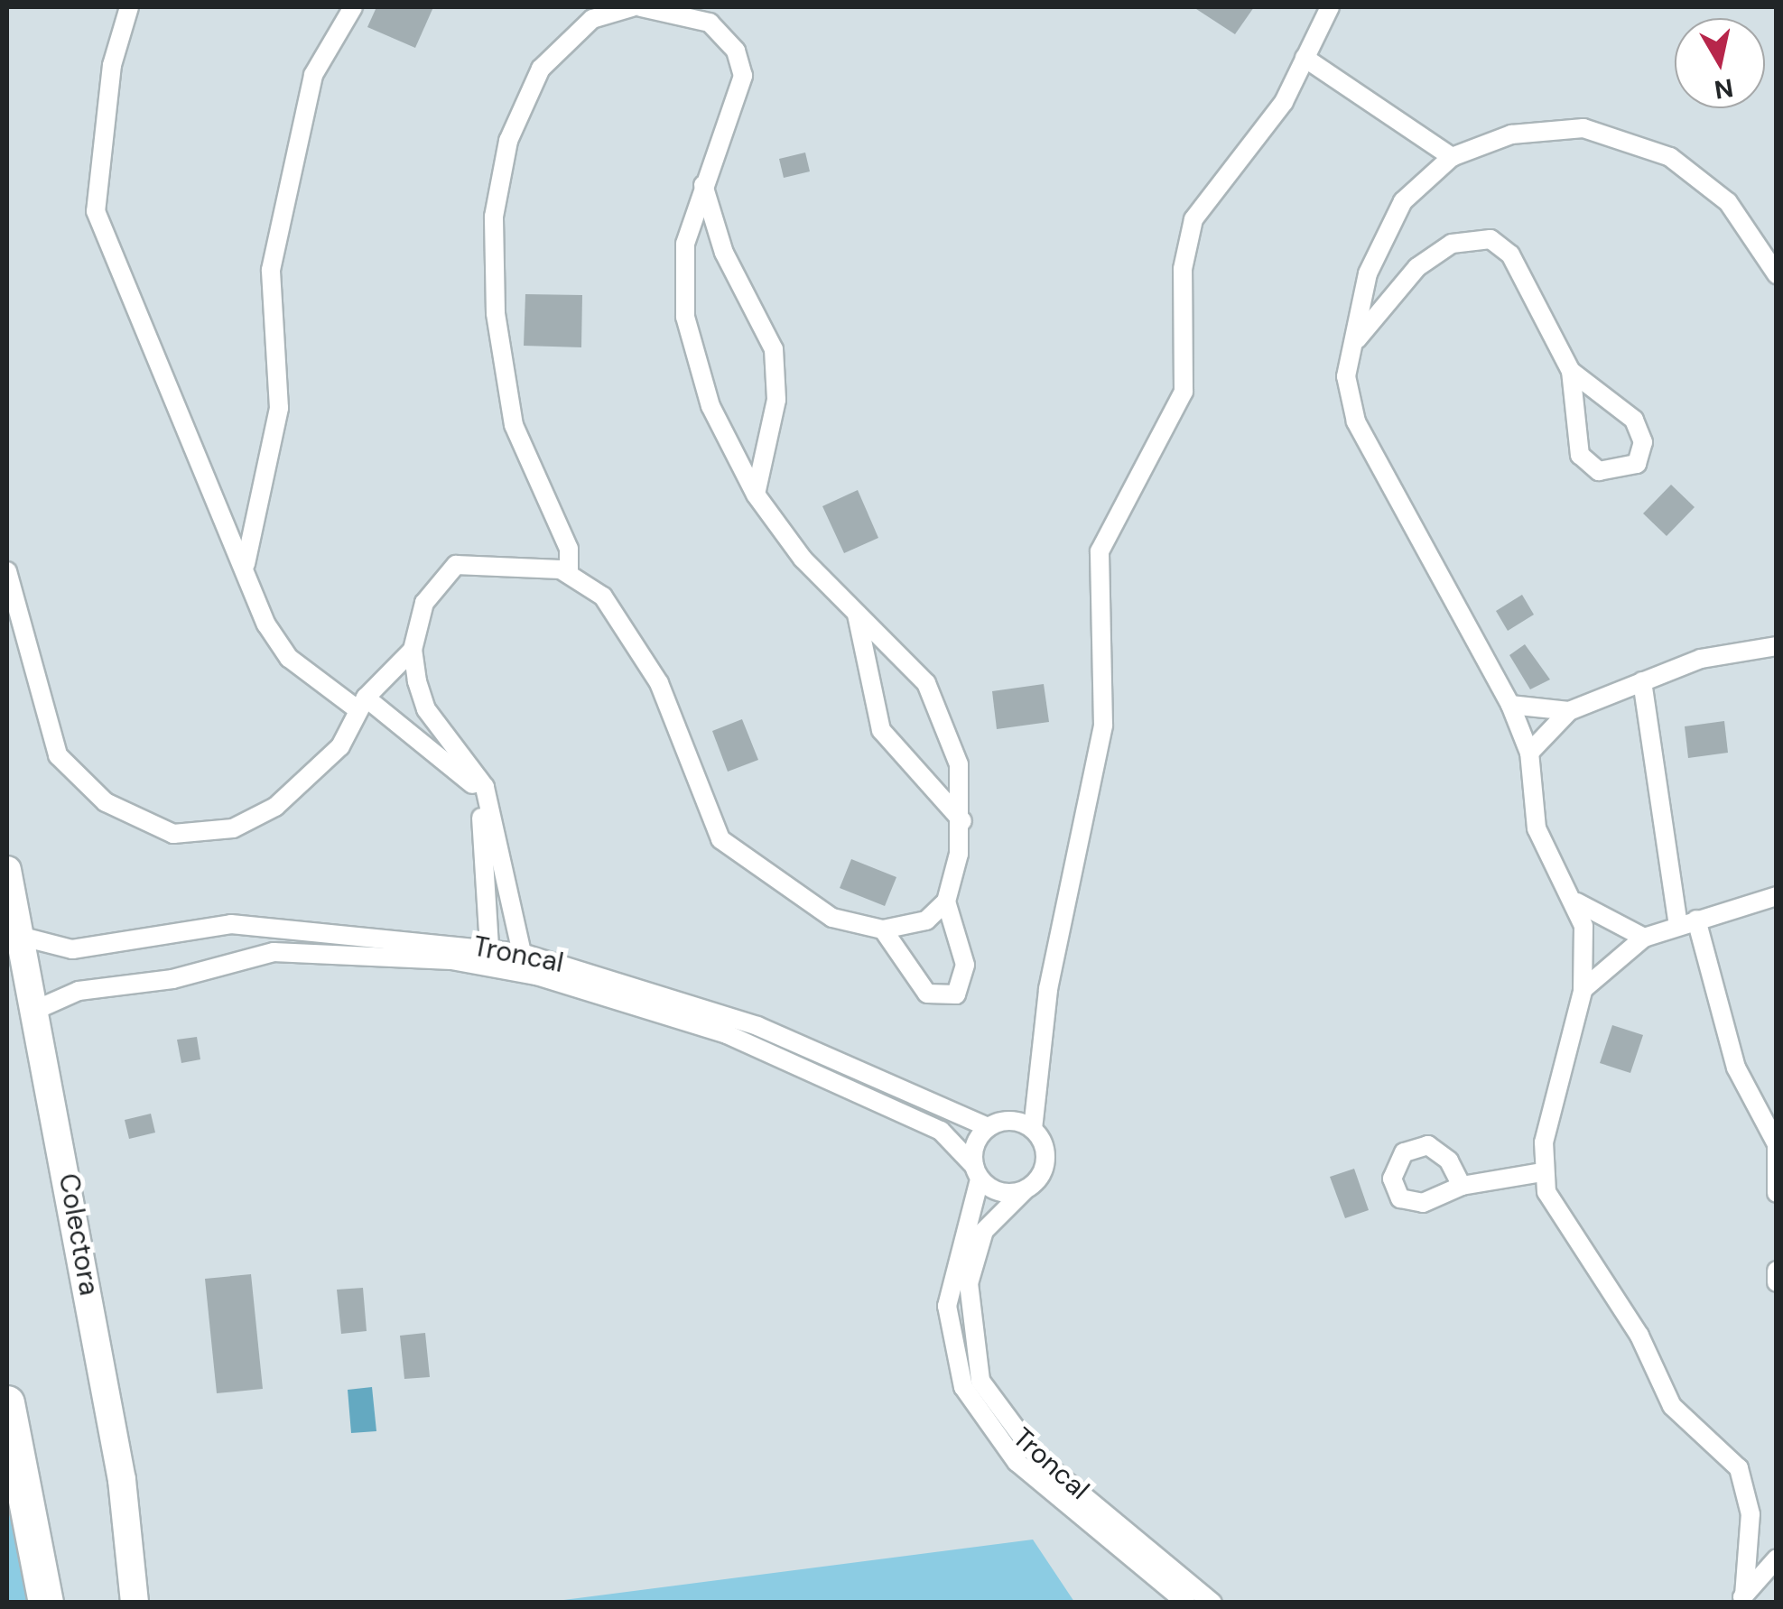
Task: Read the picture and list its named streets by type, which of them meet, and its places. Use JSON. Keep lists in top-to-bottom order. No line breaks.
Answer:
{"streets":{"main road":["Colectora"],"street":["Troncal"]},"crossings":[["Troncal","Colectora"]],"north":"bottom"}
